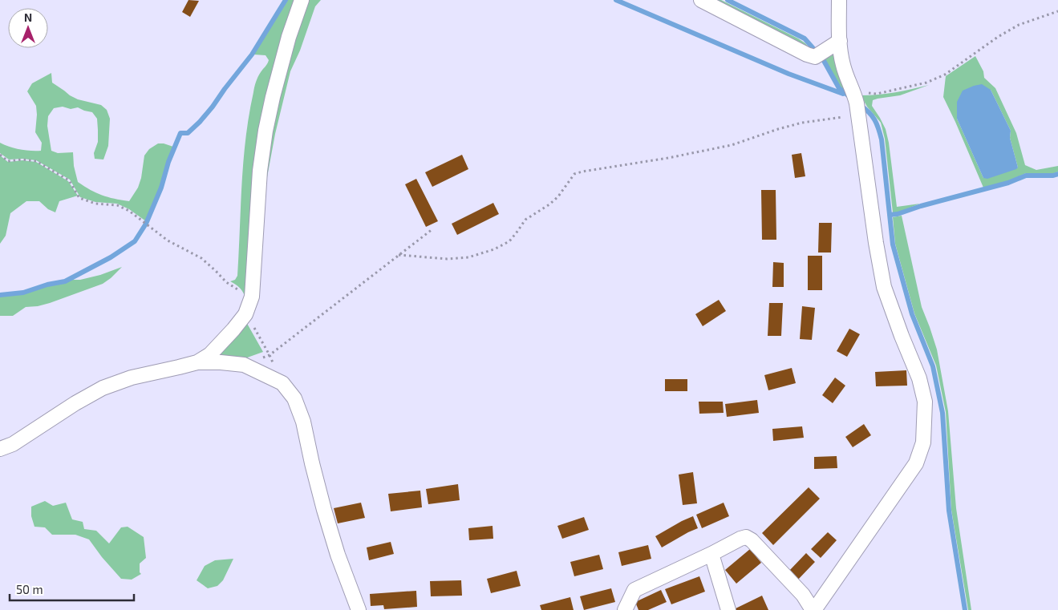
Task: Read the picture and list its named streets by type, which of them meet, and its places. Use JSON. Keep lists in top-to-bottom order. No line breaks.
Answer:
{"scale_bar":"50 m","north":"top"}
